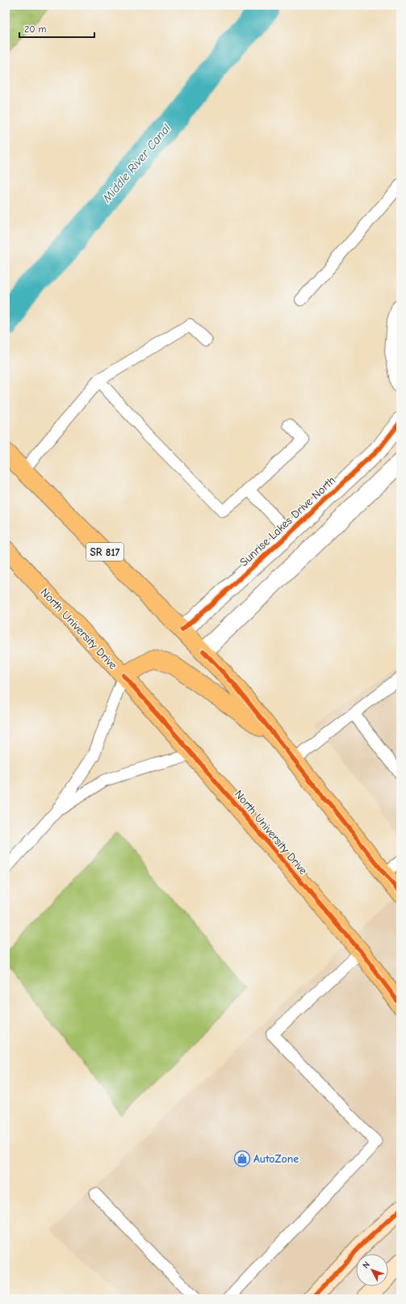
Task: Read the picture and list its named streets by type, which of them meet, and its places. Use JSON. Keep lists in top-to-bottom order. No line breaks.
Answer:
{"streets":{"main road":["SR 817","North University Drive"],"street":["Sunrise Lakes Drive North"]},"crossings":[["Sunrise Lakes Drive North","SR 817"]],"water":["Middle River Canal"],"places":{"shop":["AutoZone"]},"scale_bar":"20 m","north":"top left"}
